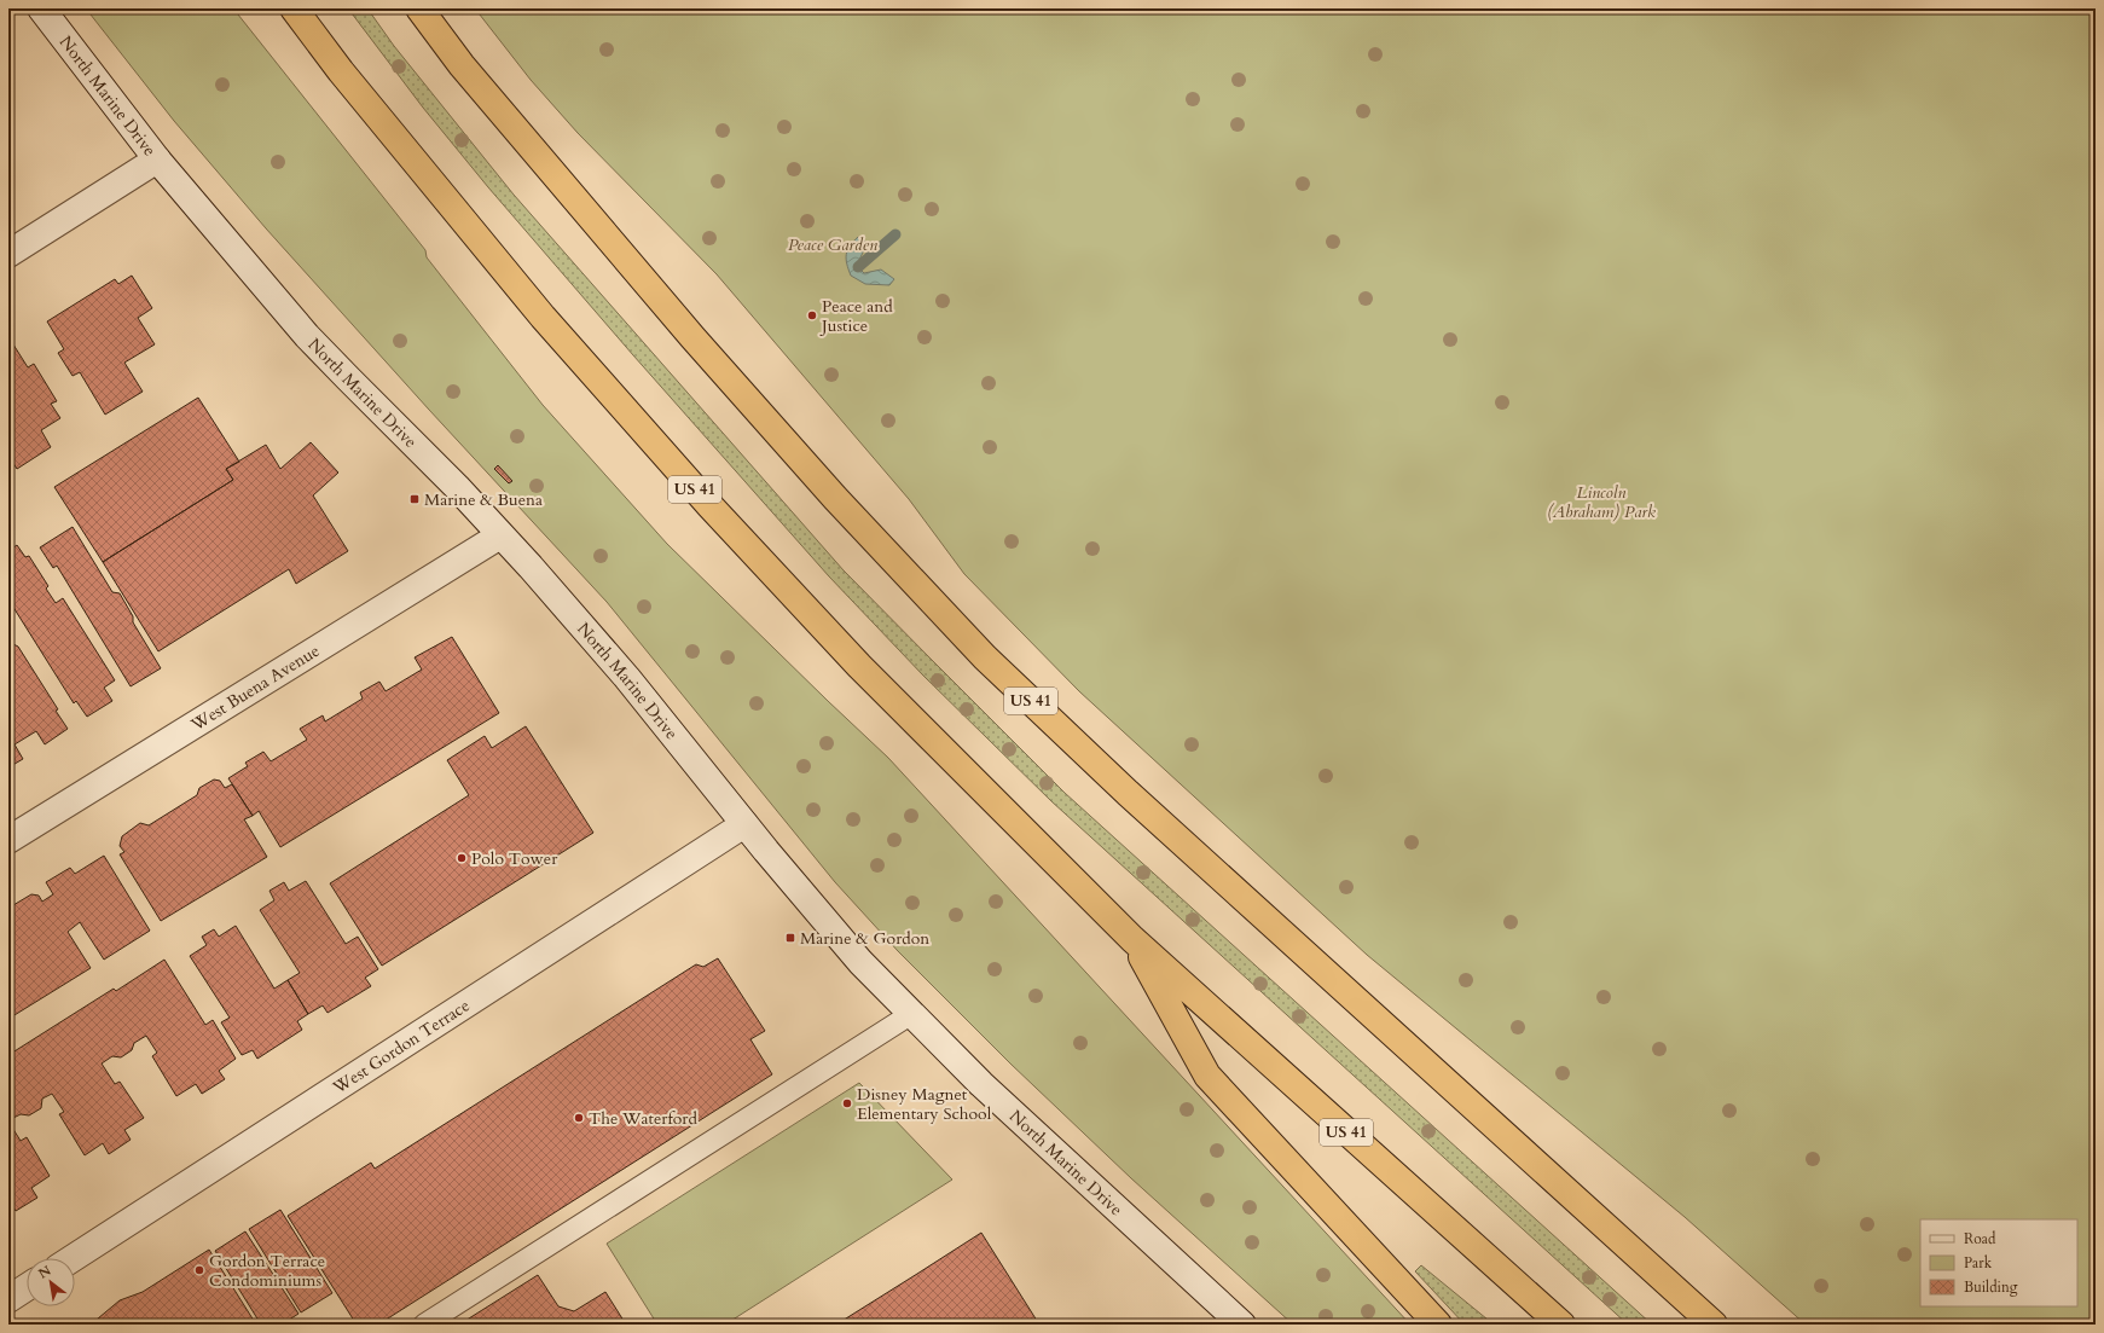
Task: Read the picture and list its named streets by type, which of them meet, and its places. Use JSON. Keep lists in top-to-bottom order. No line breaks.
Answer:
{"streets":{"highway":["US 41"],"street":["North Marine Drive","West Buena Avenue","West Gordon Terrace"]},"crossings":[["North Marine Drive","West Buena Avenue"],["North Marine Drive","West Gordon Terrace"]],"parks":["Peace Garden","Lincoln (Abraham) Park"],"places":{"other":["Peace and Justice","Polo Tower","Disney Magnet Elementary School","The Waterford","Gordon Terrace Condominiums"],"transit":["Marine & Buena","Marine & Gordon"]},"legend":["Road","Park","Building"],"north":"top left"}
